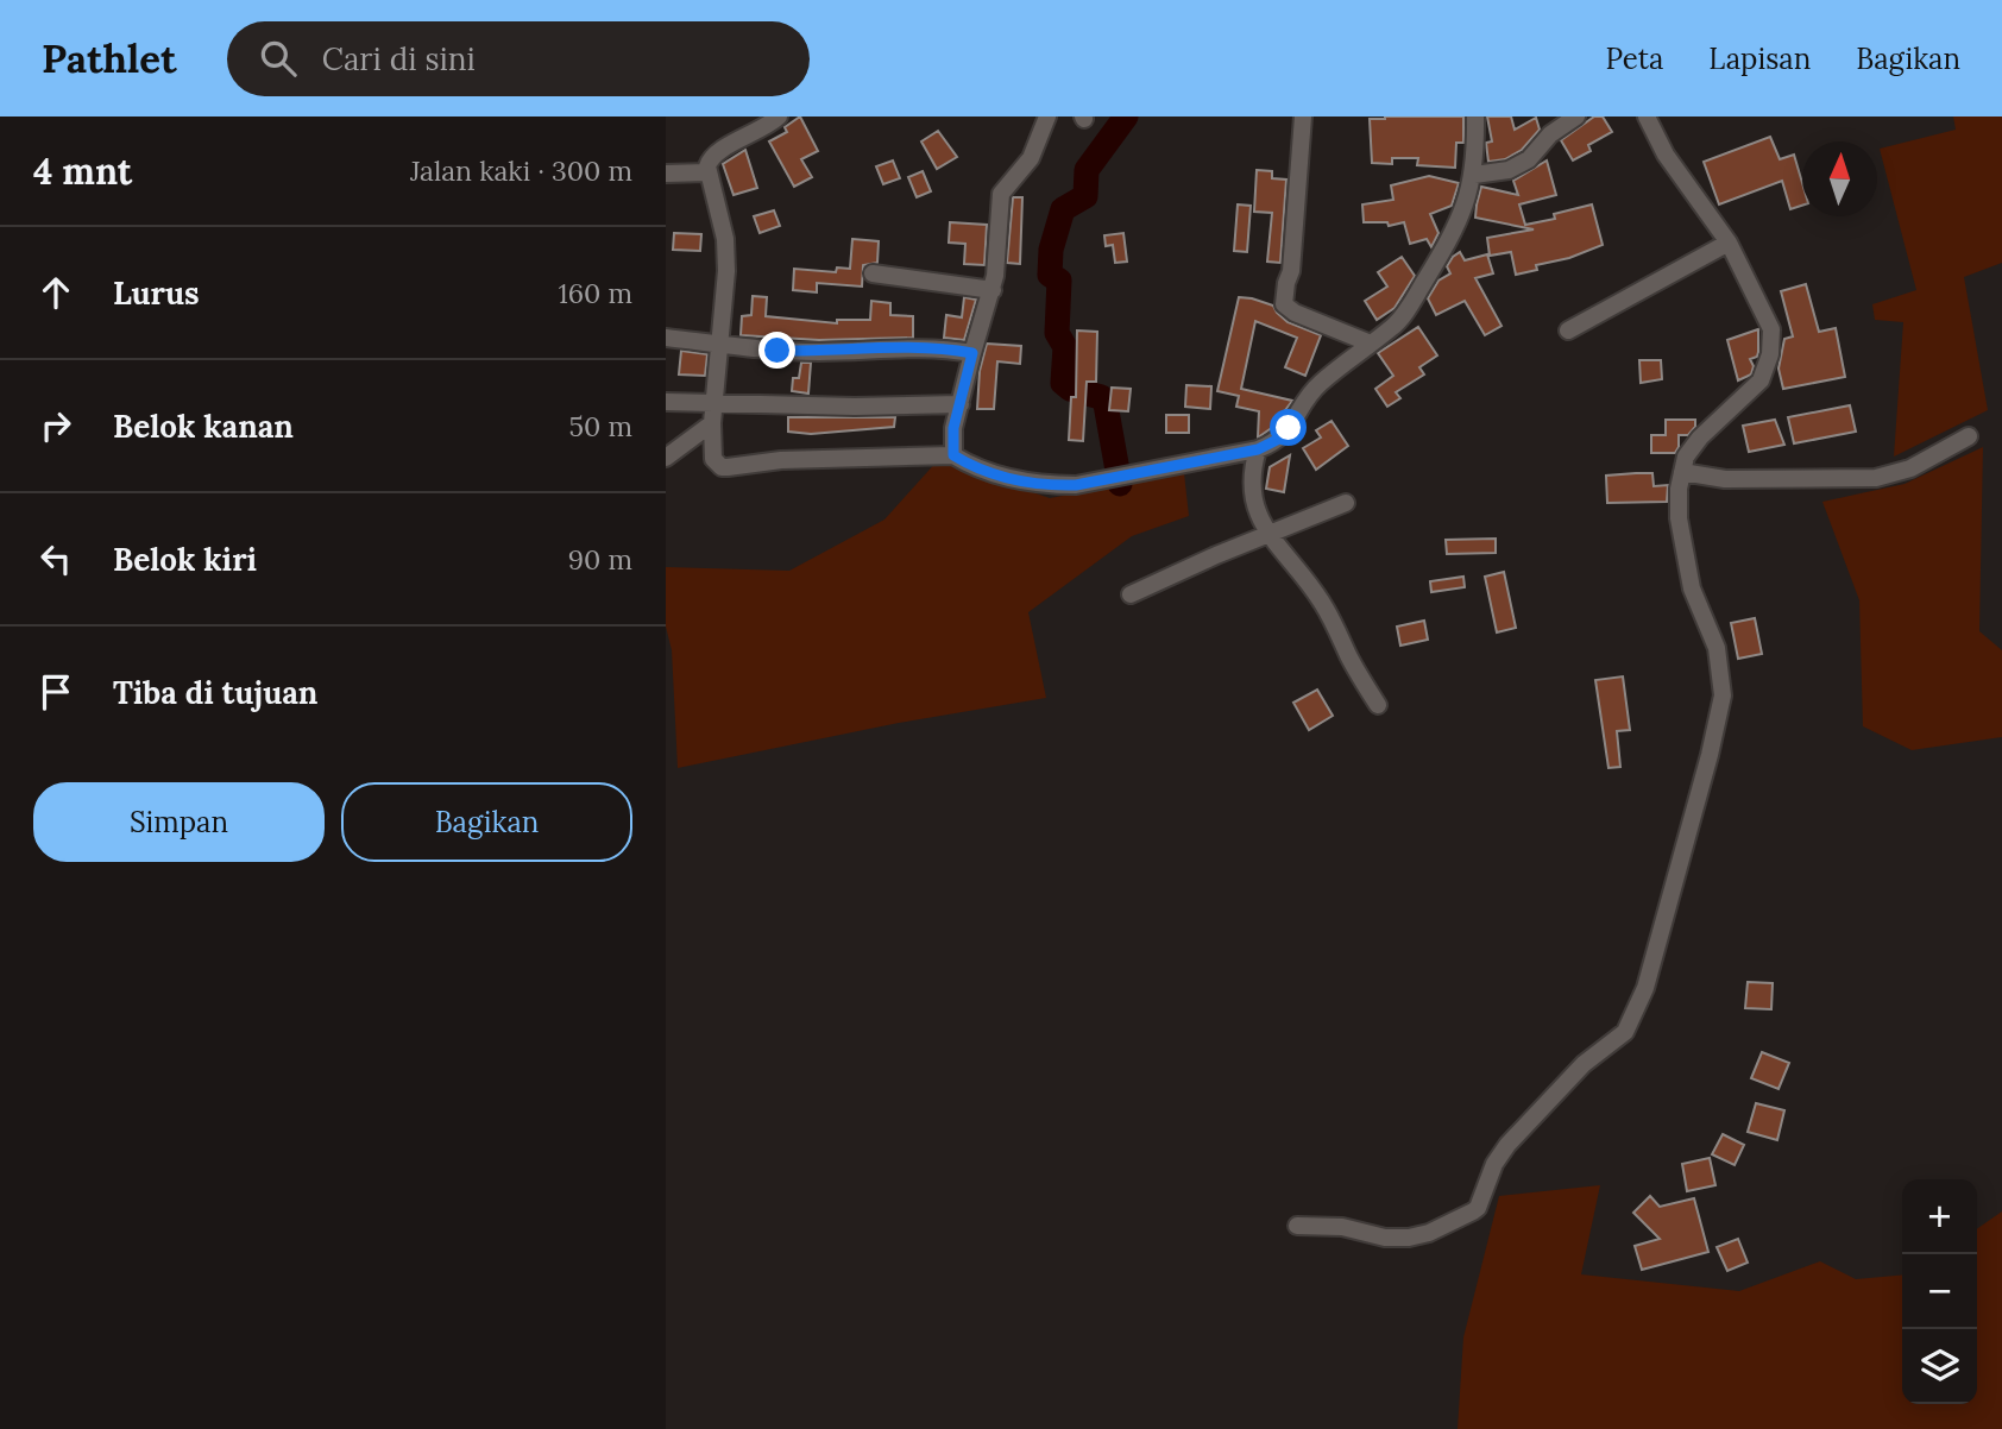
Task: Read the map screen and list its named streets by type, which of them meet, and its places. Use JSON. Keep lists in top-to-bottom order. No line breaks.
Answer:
{"north":"top","page":{"header":"Pathlet","search":"Cari di sini","nav":["Peta","Lapisan","Bagikan"],"heading":["4 mnt","Jalan kaki · 300 m"],"list":[["Lurus","160 m"],["Belok kanan","50 m"],["Belok kiri","90 m"],"Tiba di tujuan"],"buttons":["Simpan","Bagikan"],"map_buttons":["+","−"]}}
